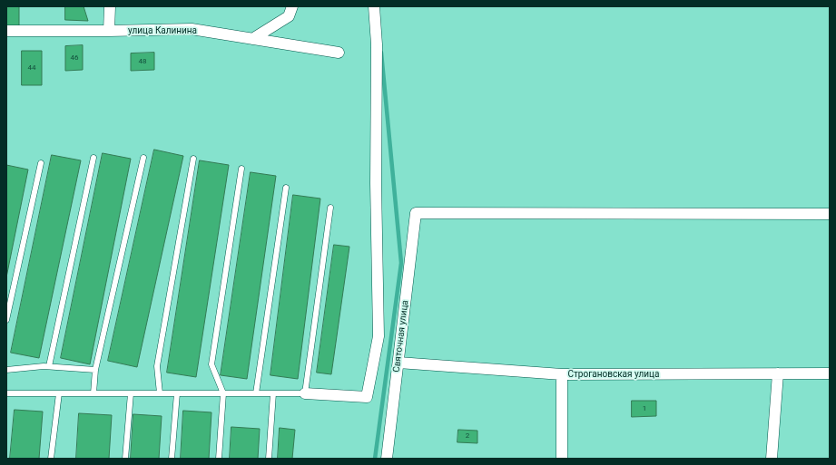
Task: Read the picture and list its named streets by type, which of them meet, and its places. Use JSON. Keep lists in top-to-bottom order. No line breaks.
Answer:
{"streets":{"street":["улица Калинина","Святочная улица","Строгановская улица"]},"crossings":[["Святочная улица","Строгановская улица"]],"house_numbers":["46","48","44","1","2"]}
